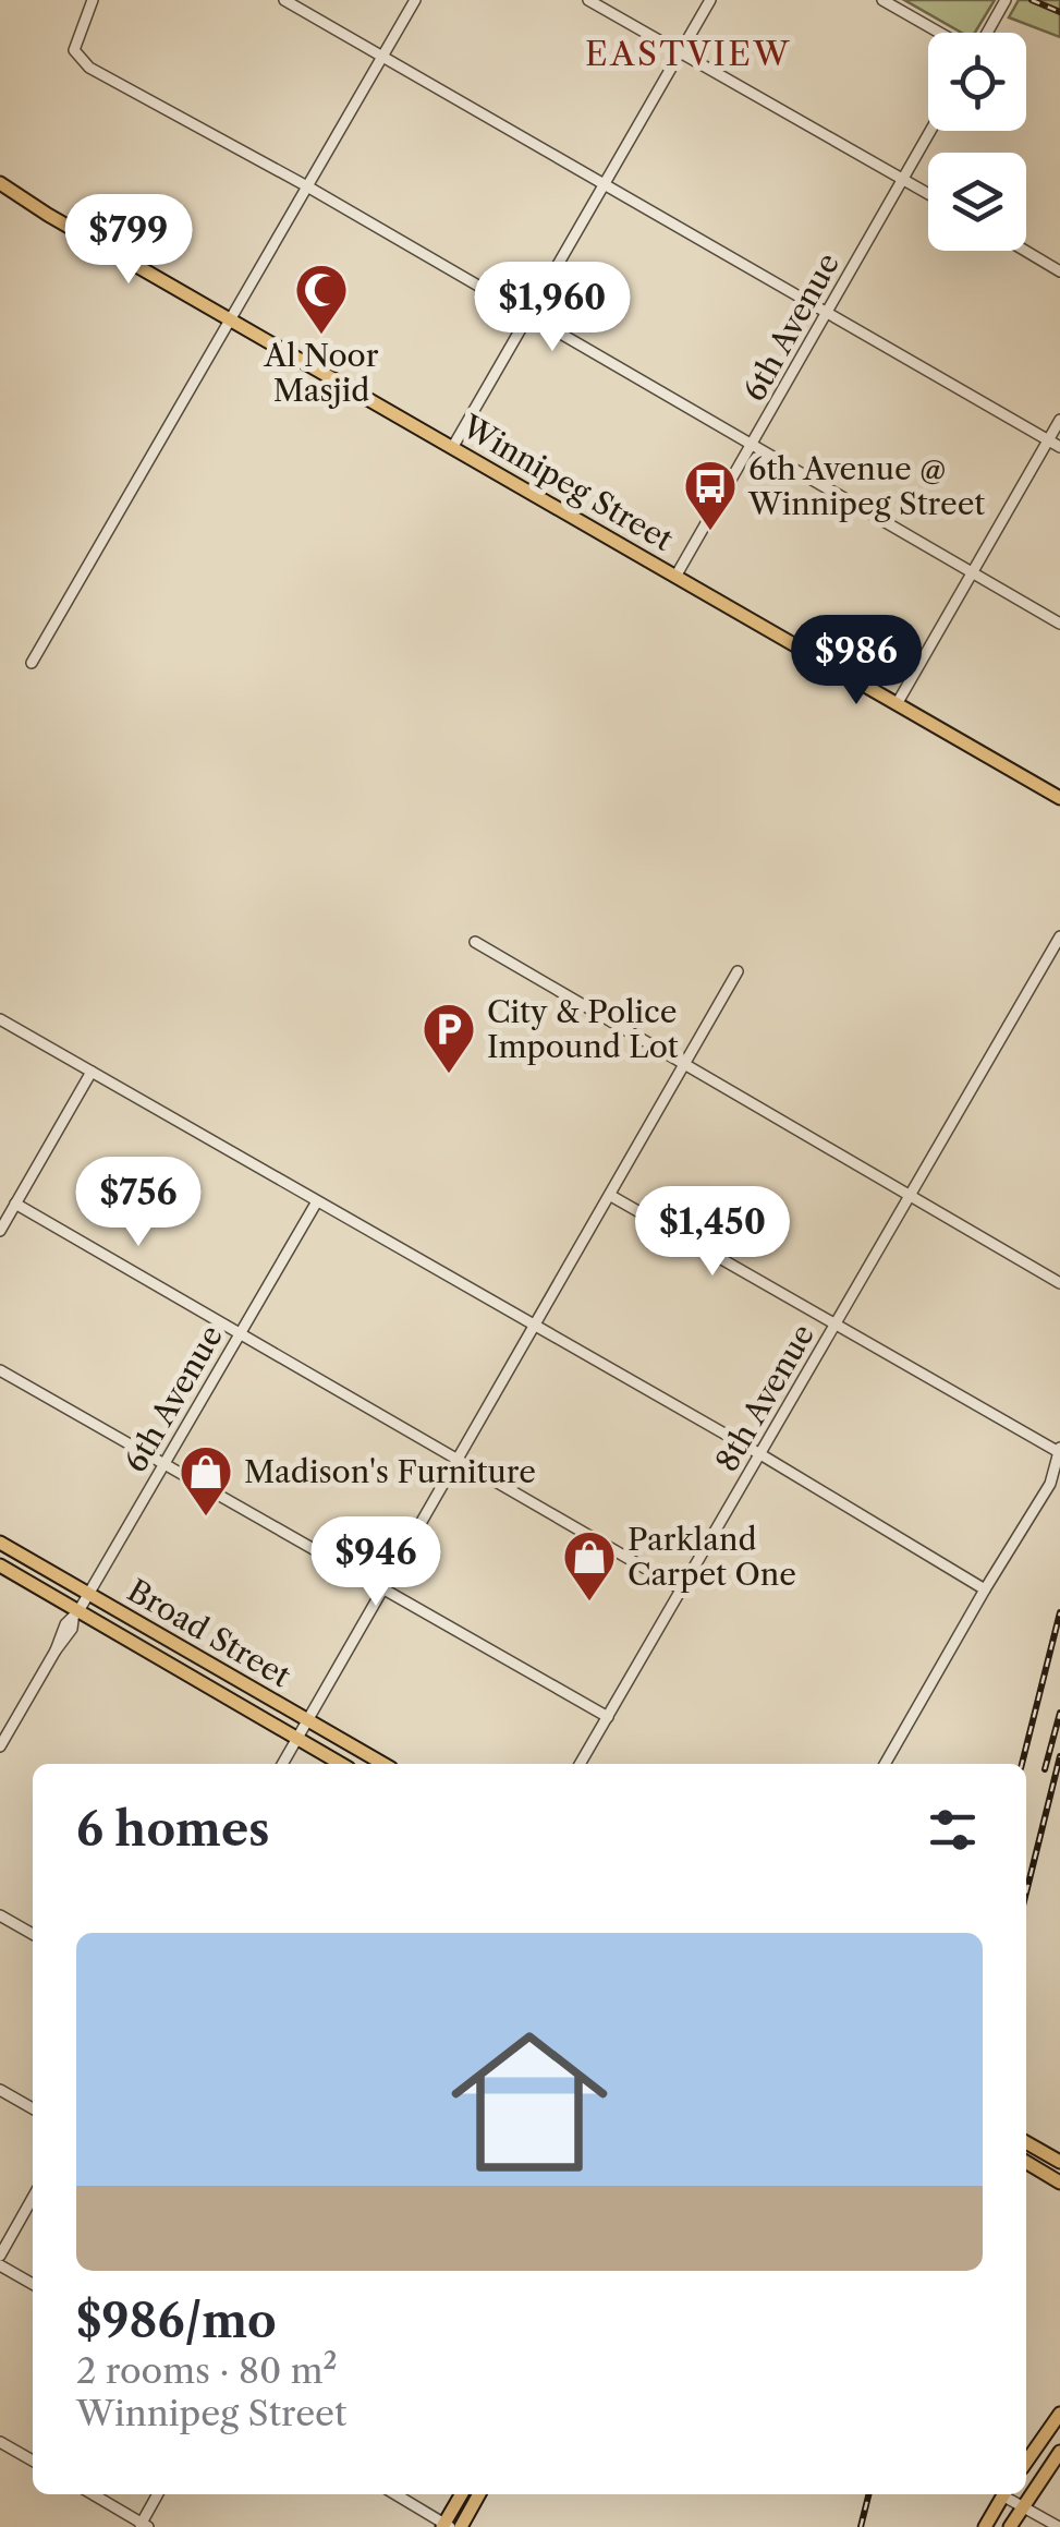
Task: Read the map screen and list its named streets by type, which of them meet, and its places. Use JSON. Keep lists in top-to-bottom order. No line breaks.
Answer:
{"streets":{"main road":["Winnipeg Street","Broad Street"],"street":["6th Avenue","8th Avenue"]},"crossings":[["6th Avenue","Winnipeg Street"],["6th Avenue","Broad Street"]],"districts":["EASTVIEW"],"places":{"mosque":["Al Noor Masjid"],"bus stop":["6th Avenue @ Winnipeg Street"],"parking":["City & Police Impound Lot"],"shop":["Madison's Furniture","Parkland Carpet One"]},"page":{"price":["$799","$1,960","$986","$756","$1,450","$946"],"heading":"6 homes","list":[{"name":"$986/mo","note":"2 rooms · 80 m² · Winnipeg Street"}]}}
